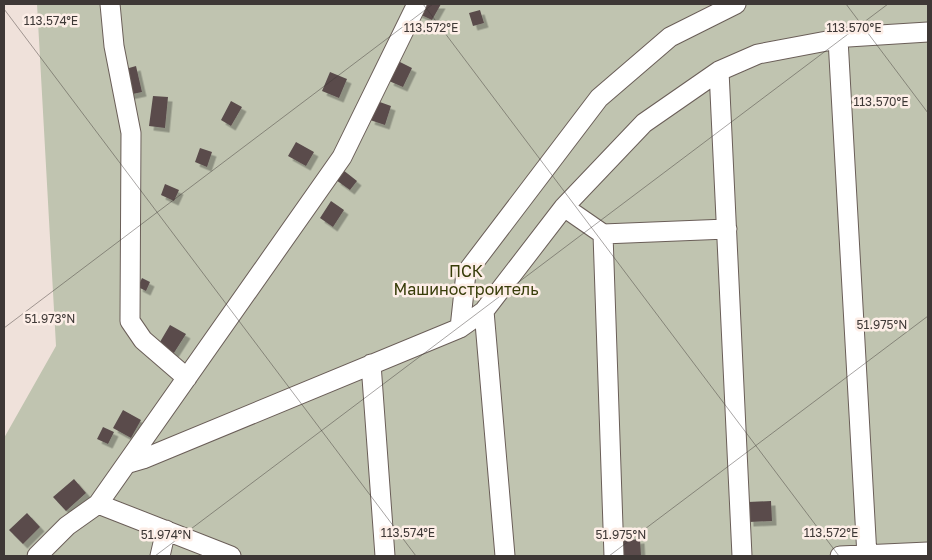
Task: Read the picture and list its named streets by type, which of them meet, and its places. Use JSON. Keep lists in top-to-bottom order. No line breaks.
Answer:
{"parks":["ПСК Машиностроитель"],"coordinates":["113.574°E","113.572°E","113.570°E","51.973°N","51.975°N","51.974°N"]}
